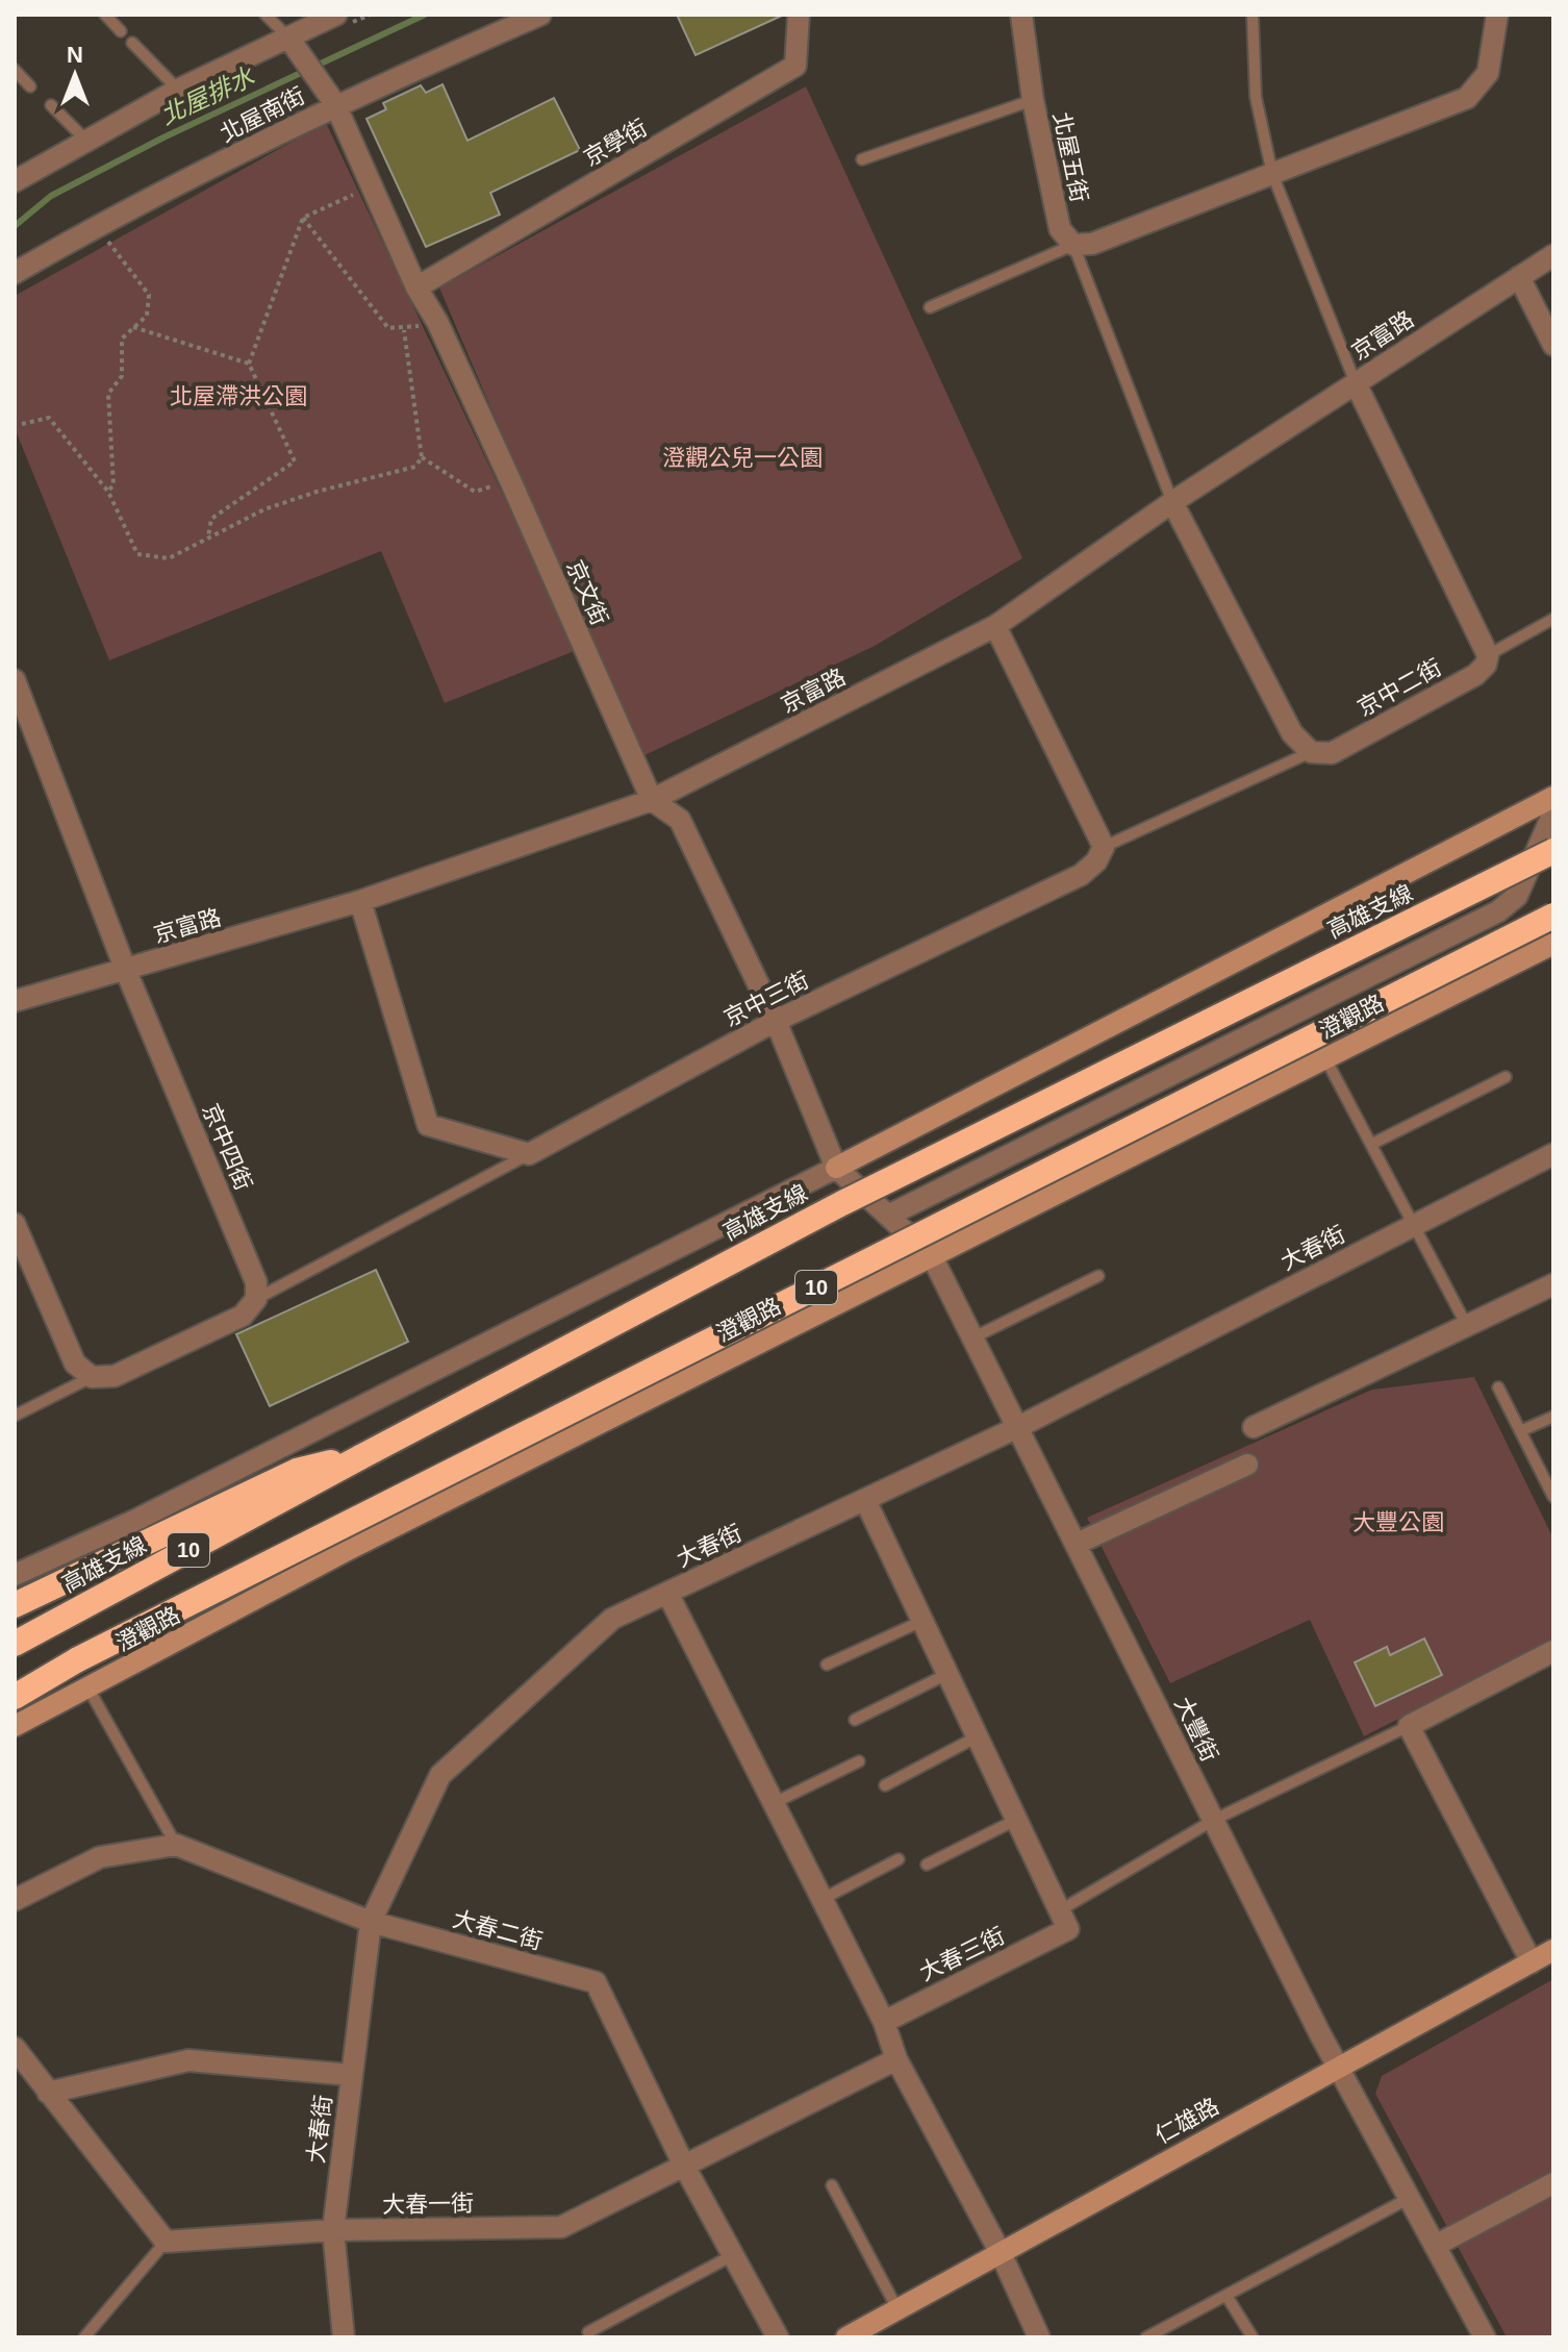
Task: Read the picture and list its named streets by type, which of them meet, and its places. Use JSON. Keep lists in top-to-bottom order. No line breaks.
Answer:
{"streets":{"highway":["高雄支線","10"],"street":["北屋南街","京學街","北屋五街","京富路","京文街","京中二街","京中三街","澄觀路","京中四街","大春街","大豐街","大春二街","大春三街","仁雄路","大春一街"]},"crossings":[["北屋南街","京文街"],["京學街","京文街"],["京富路","京文街"],["京富路","京中四街"],["京文街","京中三街"],["京文街","大豐街"],["澄觀路","大豐街"],["大春街","大豐街"],["大春街","大春二街"],["大春街","大春一街"],["大豐街","仁雄路"],["大春二街","大春一街"]],"water":["北屋排水"],"parks":["北屋滯洪公園","澄觀公兒一公園","大豐公園"],"north":"top"}
